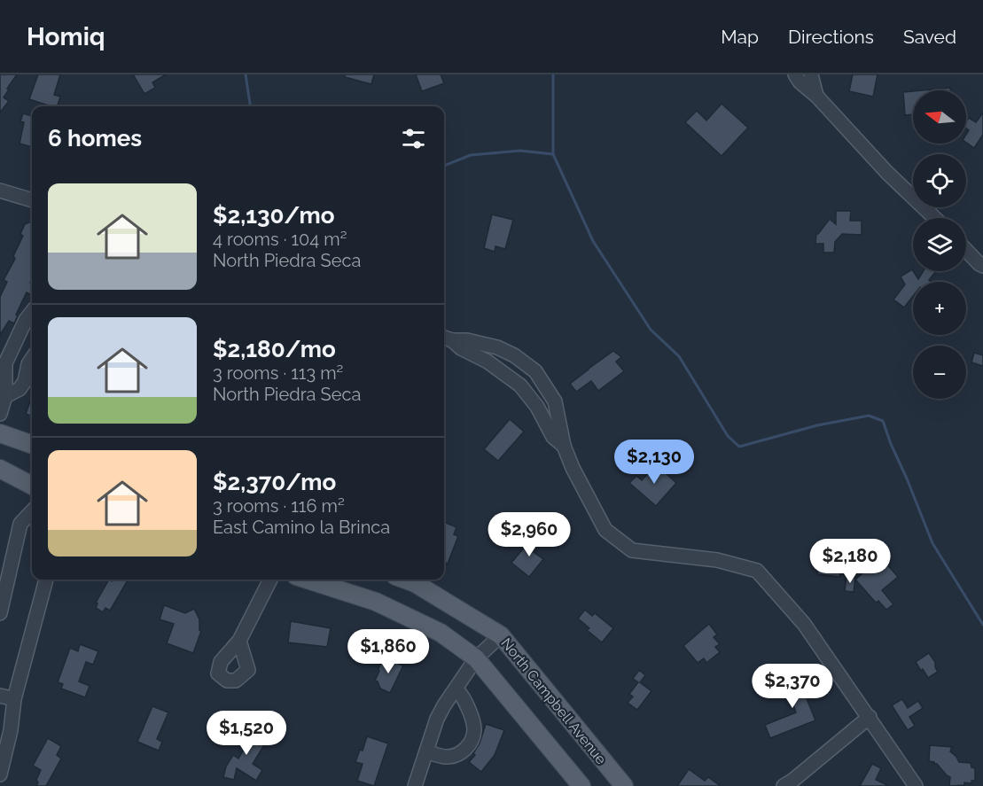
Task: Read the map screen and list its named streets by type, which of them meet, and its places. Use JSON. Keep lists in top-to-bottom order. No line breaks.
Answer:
{"streets":{"main road":["North Campbell Avenue"]},"north":"left","page":{"header":"Homiq","nav":["Map","Directions","Saved"],"map_buttons":["+","−"],"heading":"6 homes","list":[{"name":"$2,130/mo","note":"4 rooms · 104 m² · North Piedra Seca"},{"name":"$2,180/mo","note":"3 rooms · 113 m² · North Piedra Seca"},{"name":"$2,370/mo","note":"3 rooms · 116 m² · East Camino la Brinca"}],"price":["$2,130","$2,960","$2,180","$1,860","$2,370","$1,520"]}}
